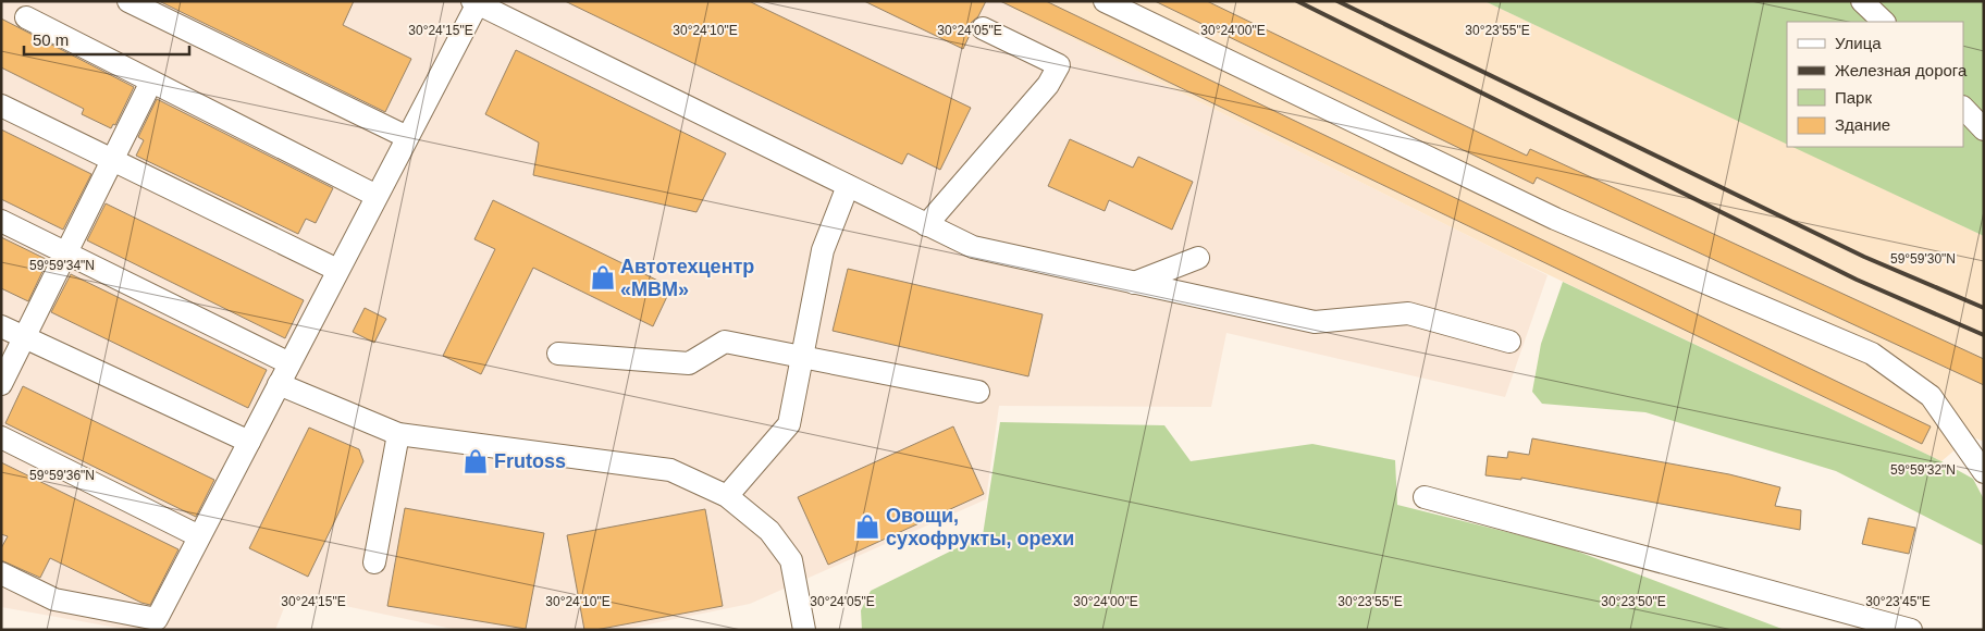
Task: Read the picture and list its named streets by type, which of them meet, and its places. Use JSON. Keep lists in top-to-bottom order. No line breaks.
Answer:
{"places":{"shop":["Автотехцентр «МВМ»","Frutoss","Овощи, сухофрукты, орехи"]},"legend":["Улица","Железная дорога","Парк","Здание"],"scale_bar":"50 m","coordinates":["30°24'15\"E","30°24'10\"E","30°24'05\"E","30°24'00\"E","30°23'55\"E","59°59'30\"N","59°59'34\"N","59°59'32\"N","59°59'36\"N","30°23'50\"E","30°23'45\"E"]}
